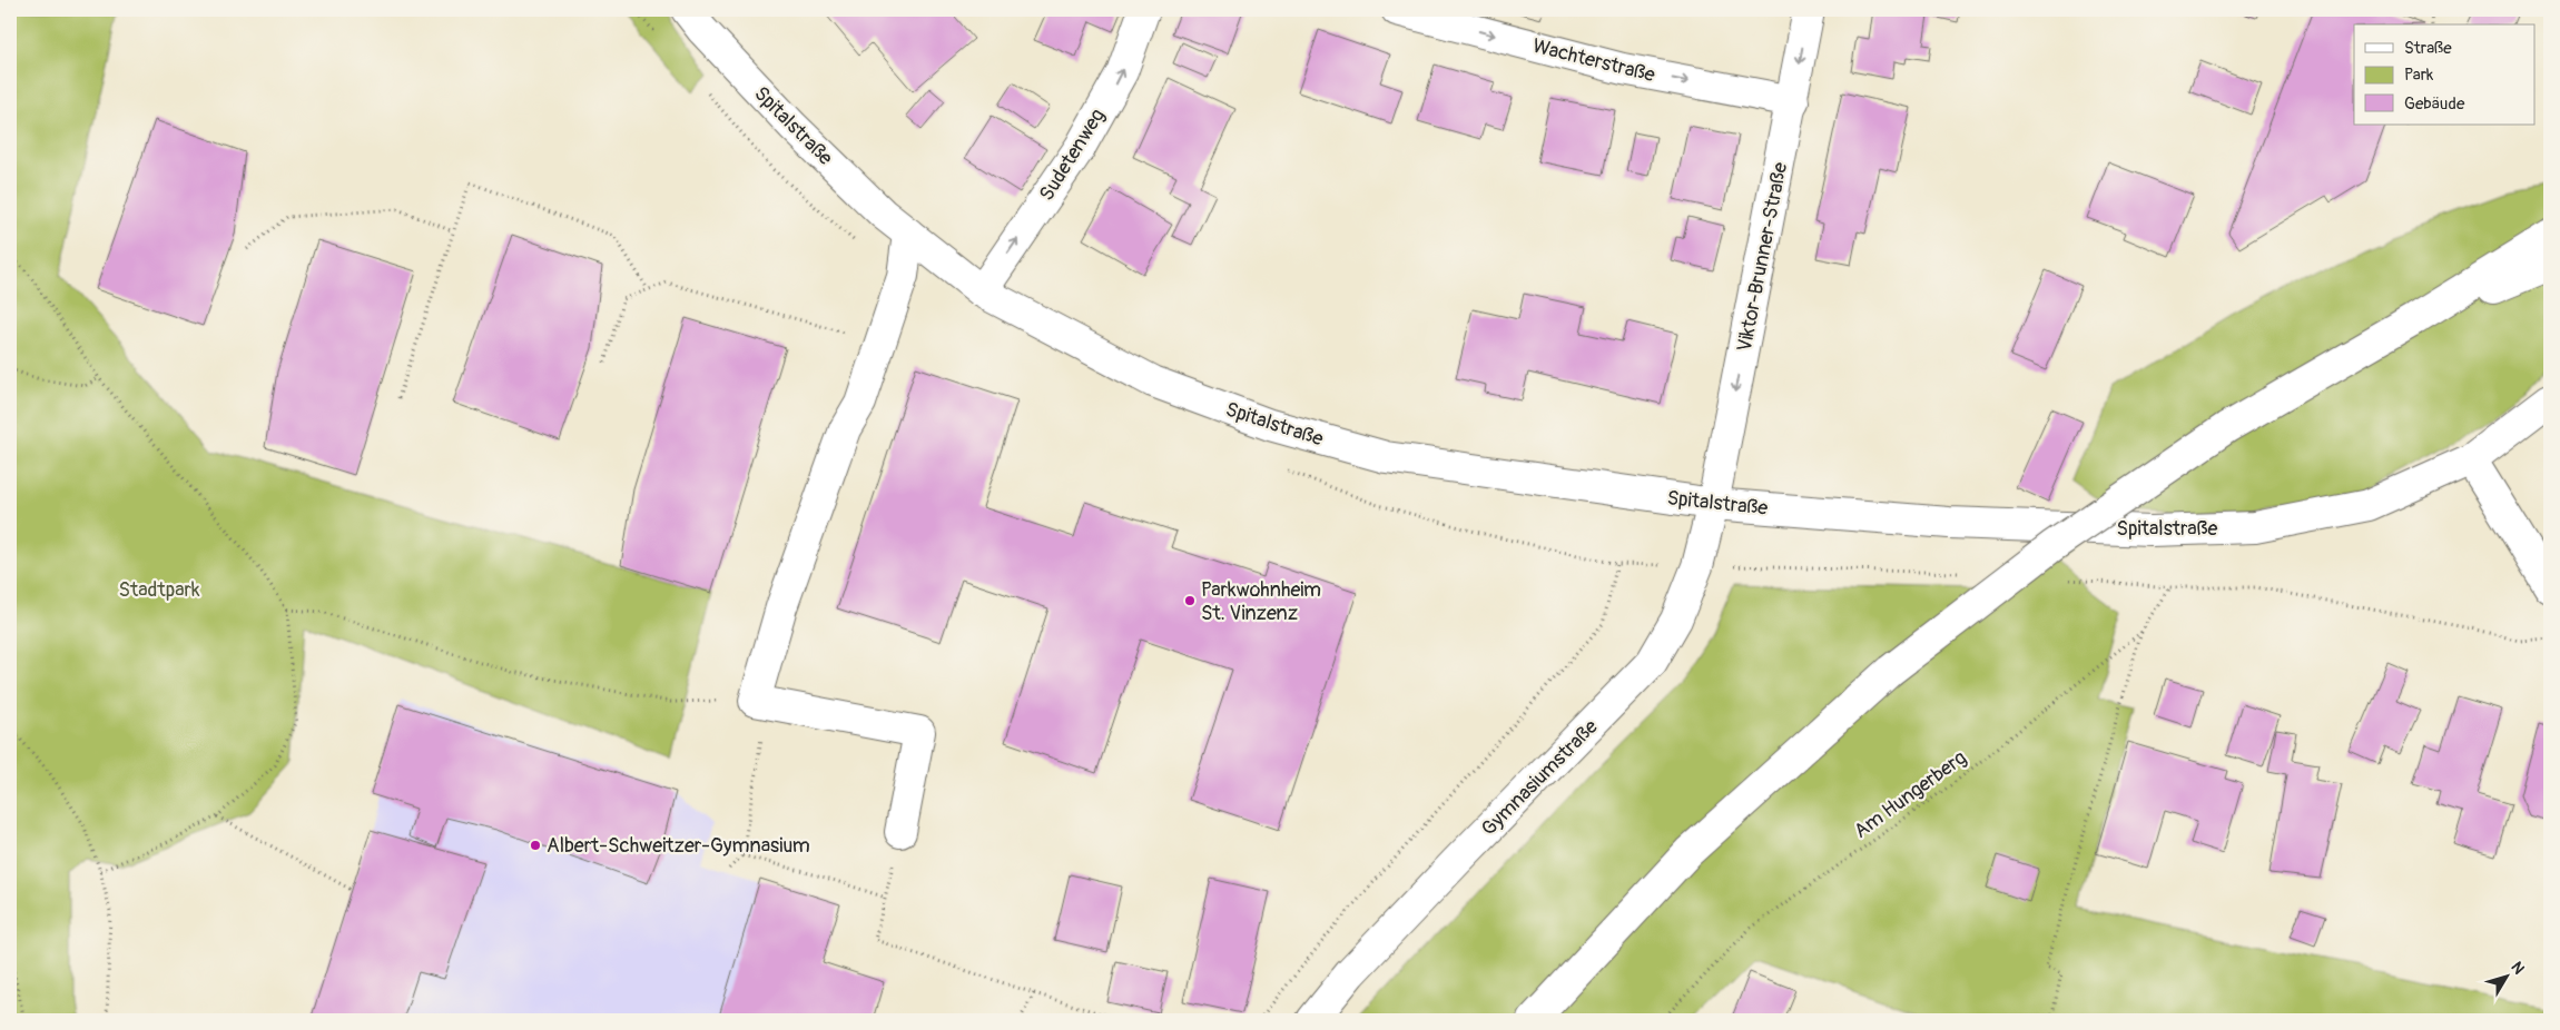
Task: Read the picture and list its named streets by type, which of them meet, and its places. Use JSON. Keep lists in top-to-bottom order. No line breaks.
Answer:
{"streets":{"main road":["Wachterstraße","Spitalstraße","Sudetenweg","Viktor-Brunner-Straße","Gymnasiumstraße"],"path":["Am Hungerberg"]},"crossings":[["Wachterstraße","Viktor-Brunner-Straße"],["Spitalstraße","Sudetenweg"],["Spitalstraße","Viktor-Brunner-Straße"],["Spitalstraße","Gymnasiumstraße"],["Viktor-Brunner-Straße","Gymnasiumstraße"]],"one_way":["Wachterstraße","Sudetenweg","Viktor-Brunner-Straße"],"parks":["Stadtpark"],"places":["Parkwohnheim St. Vinzenz","Albert-Schweitzer-Gymnasium"],"legend":["Straße","Park","Gebäude"],"north":"top right"}
